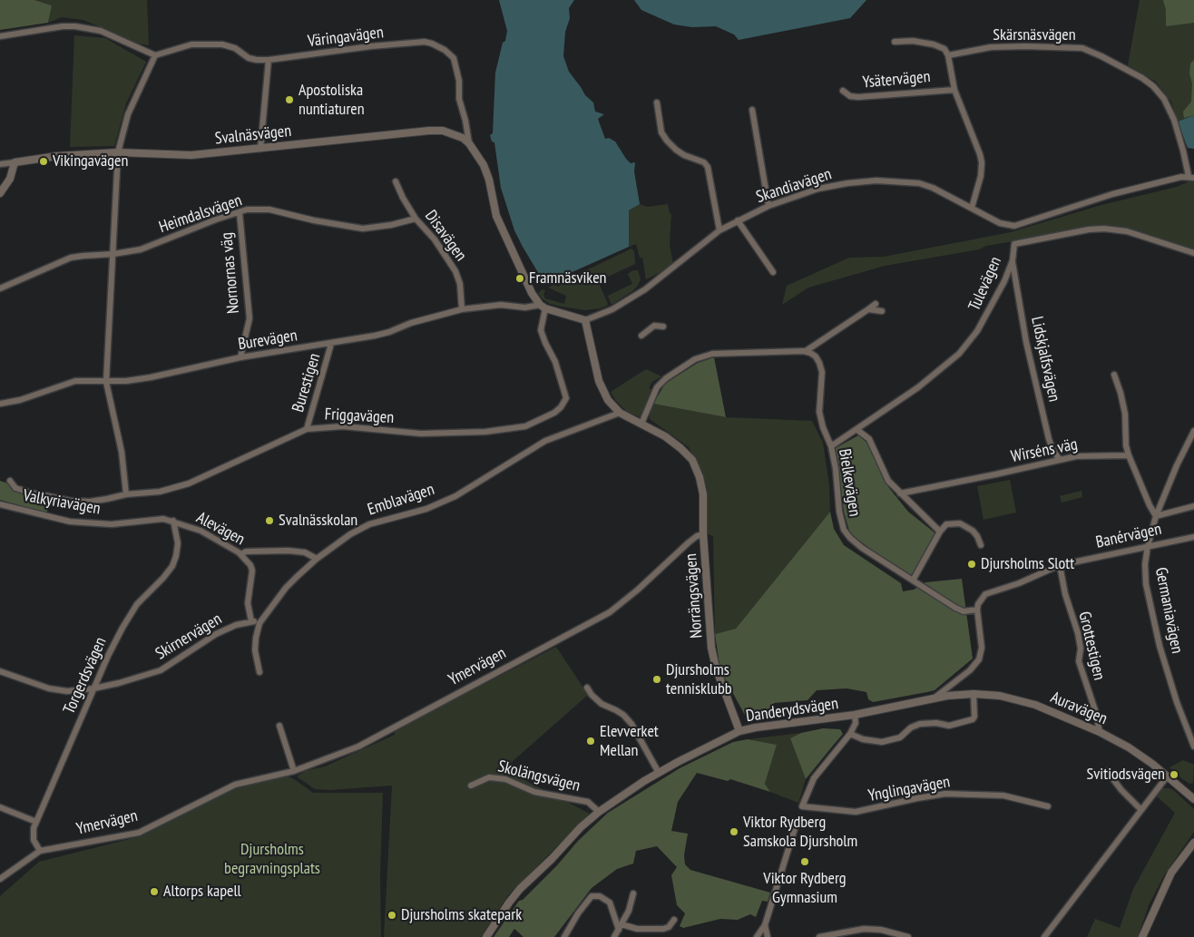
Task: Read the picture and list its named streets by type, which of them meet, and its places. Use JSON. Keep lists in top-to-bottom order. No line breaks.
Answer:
{"streets":{"street":["Skärsnäsvägen","Väringavägen","Ysätervägen","Svalnäsvägen","Skandiavägen","Heimdalsvägen","Disavägen","Nornornas väg","Tulevägen","Burevägen","Lidskjalfsvägen","Burestigen","Friggavägen","Wirséns väg","Bielkevägen","Emblavägen","Valkyriavägen","Alevägen","Banérvägen","Norrängsvägen","Germaniavägen","Skirnervägen","Grottestigen","Ymervägen","Torgerdsvägen","Auravägen","Danderydsvägen","Skolängsvägen","Ynglingavägen"]},"crossings":[["Skärsnäsvägen","Ysätervägen"],["Skärsnäsvägen","Skandiavägen"],["Väringavägen","Svalnäsvägen"],["Ysätervägen","Skandiavägen"],["Svalnäsvägen","Burevägen"],["Svalnäsvägen","Friggavägen"],["Heimdalsvägen","Disavägen"],["Heimdalsvägen","Nornornas väg"],["Disavägen","Burevägen"],["Nornornas väg","Burevägen"],["Tulevägen","Lidskjalfsvägen"],["Tulevägen","Bielkevägen"],["Burevägen","Burestigen"],["Burevägen","Friggavägen"],["Lidskjalfsvägen","Wirséns väg"],["Burestigen","Friggavägen"],["Bielkevägen","Banérvägen"],["Valkyriavägen","Alevägen"],["Valkyriavägen","Torgerdsvägen"],["Alevägen","Skirnervägen"],["Alevägen","Torgerdsvägen"],["Banérvägen","Germaniavägen"],["Banérvägen","Grottestigen"],["Norrängsvägen","Ymervägen"],["Norrängsvägen","Danderydsvägen"],["Skirnervägen","Torgerdsvägen"],["Grottestigen","Auravägen"],["Ymervägen","Torgerdsvägen"],["Auravägen","Danderydsvägen"],["Danderydsvägen","Skolängsvägen"]],"parks":["Djursholms begravningsplats"],"places":["Apostoliska nuntiaturen","Vikingavägen","Framnäsviken","Svalnässkolan","Djursholms Slott","Djursholms tennisklubb","Elevverket Mellan","Svitiodsvägen","Viktor Rydberg Samskola Djursholm","Viktor Rydberg Gymnasium","Altorps kapell","Djursholms skatepark"]}
